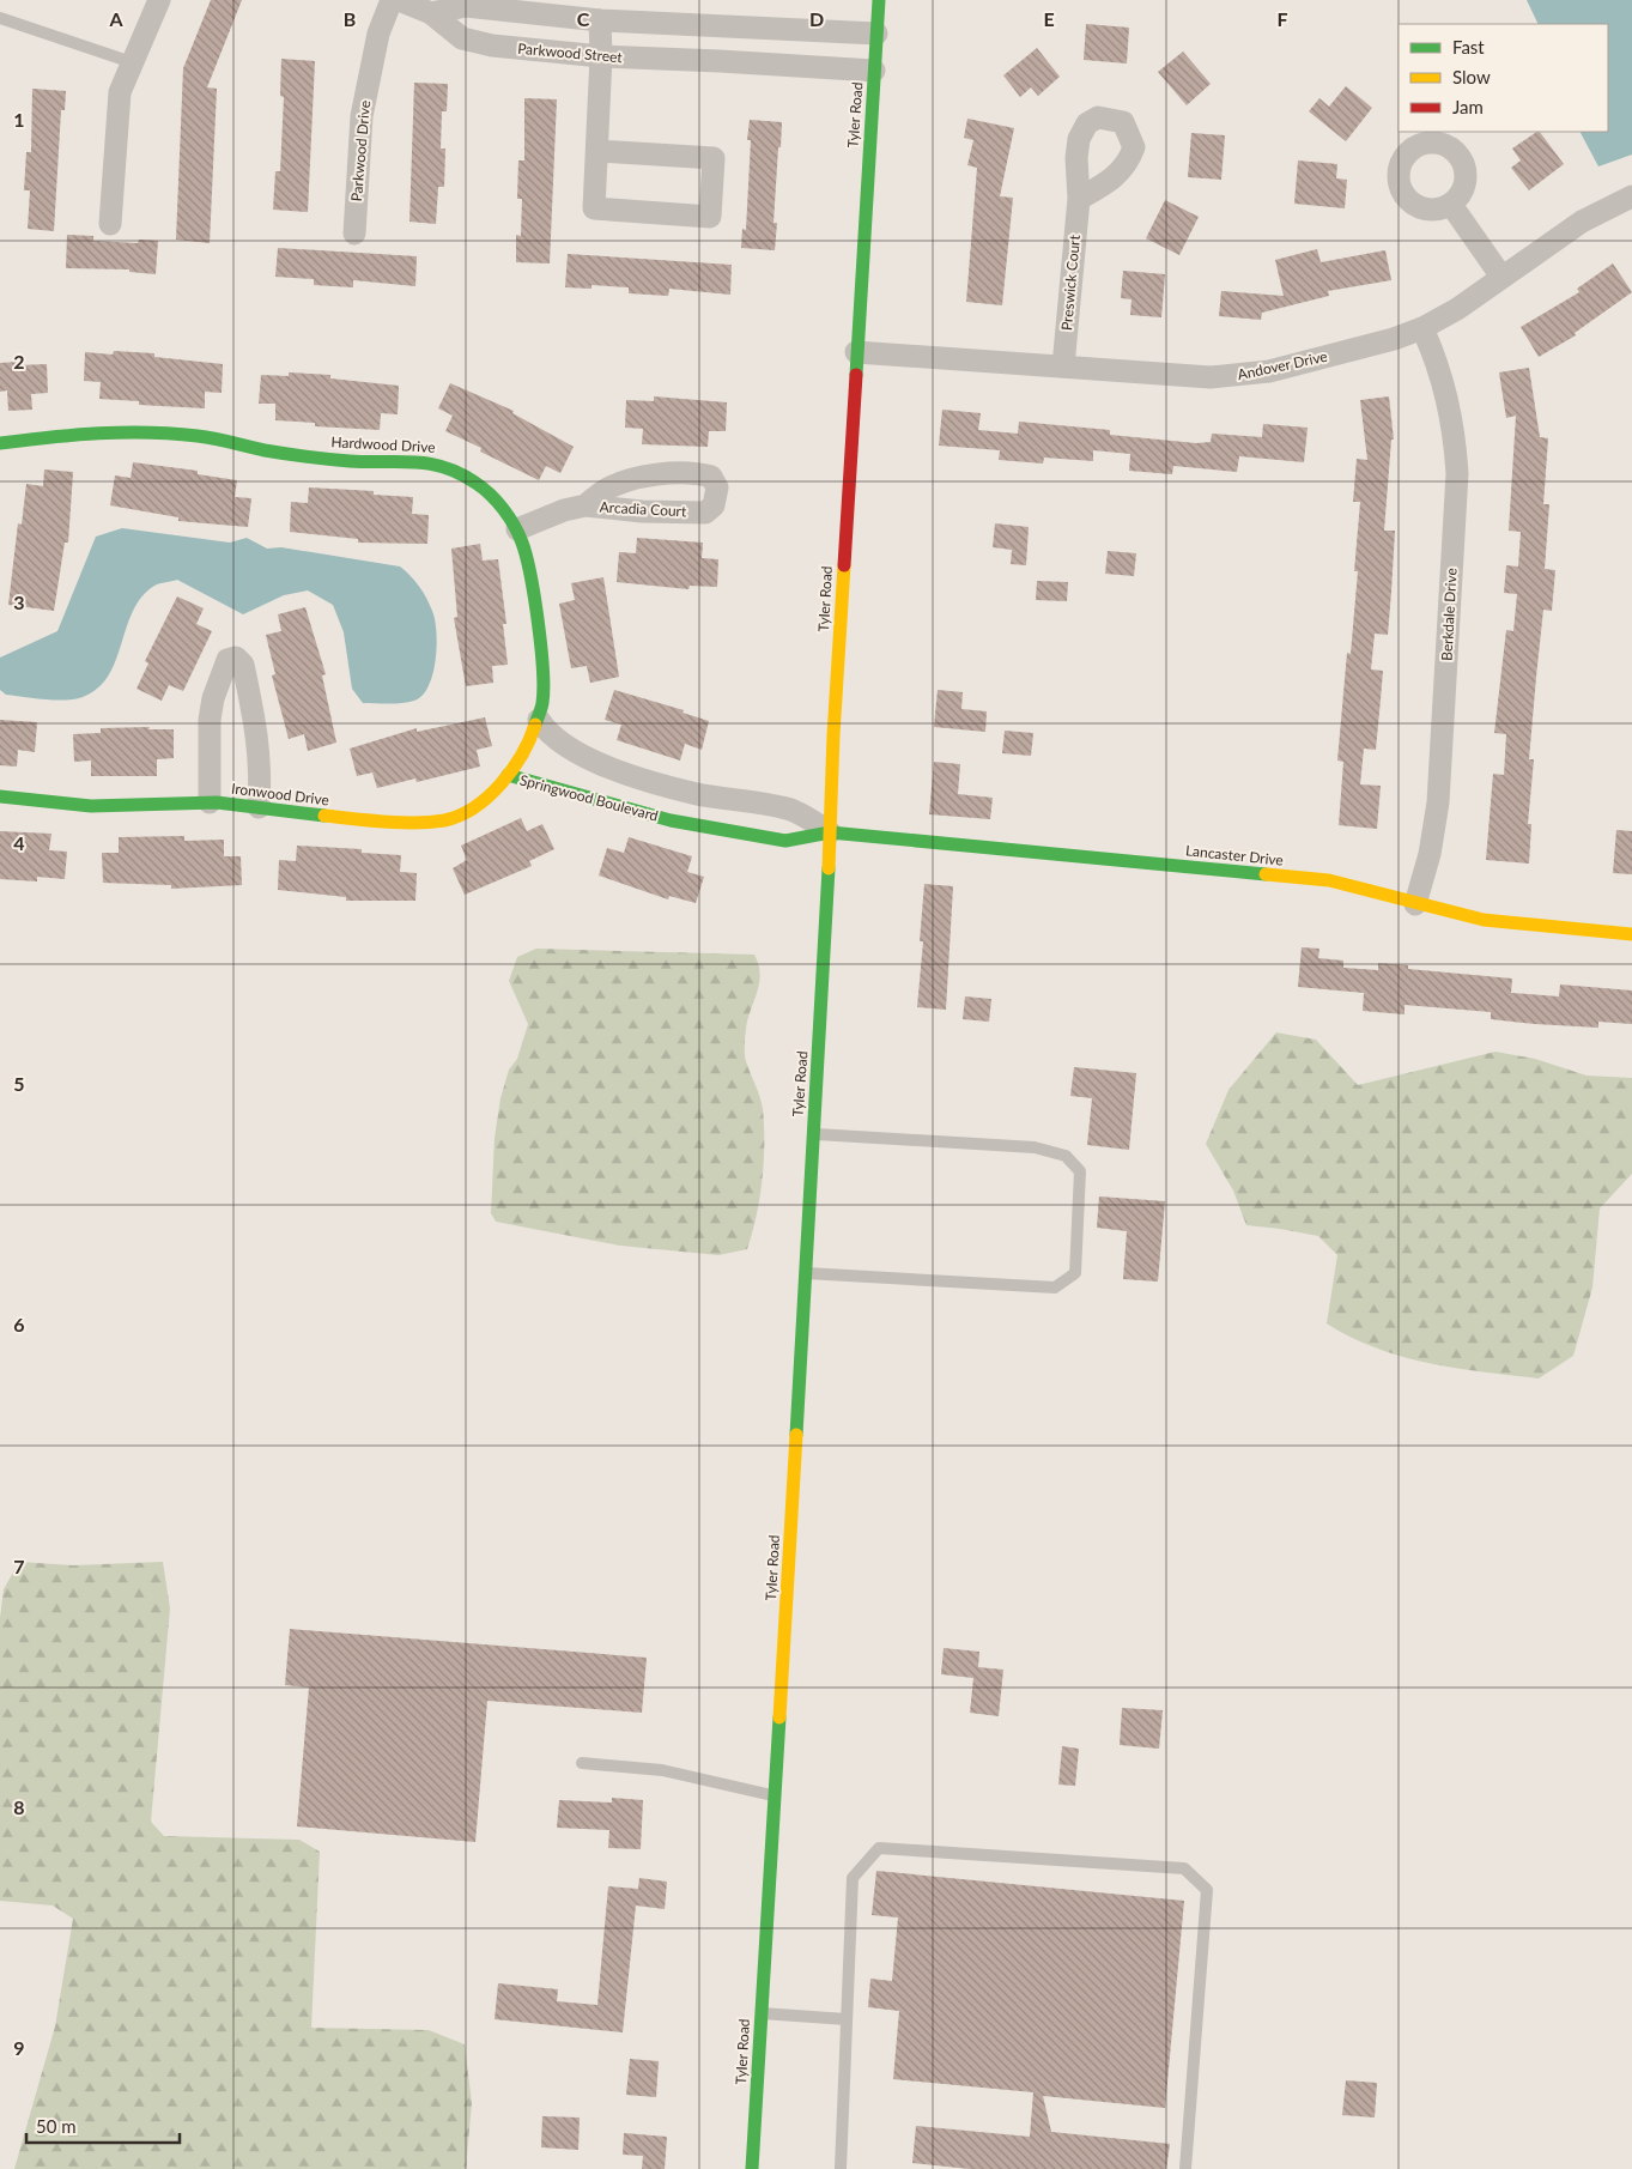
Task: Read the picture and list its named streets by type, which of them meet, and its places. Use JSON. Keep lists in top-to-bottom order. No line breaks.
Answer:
{"streets":{"street":["Parkwood Street","Tyler Road","Parkwood Drive","Preswick Court","Andover Drive","Hardwood Drive","Arcadia Court","Berkdale Drive","Ironwood Drive","Springwood Boulevard","Lancaster Drive"]},"crossings":[["Parkwood Street","Tyler Road"],["Tyler Road","Andover Drive"],["Tyler Road","Springwood Boulevard"],["Tyler Road","Lancaster Drive"],["Preswick Court","Andover Drive"],["Andover Drive","Berkdale Drive"],["Hardwood Drive","Arcadia Court"],["Hardwood Drive","Ironwood Drive"],["Berkdale Drive","Lancaster Drive"],["Ironwood Drive","Springwood Boulevard"],["Springwood Boulevard","Lancaster Drive"]],"legend":["Fast","Slow","Jam"],"scale_bar":"50 m","grid":{"columns":["A","B","C","D","E","F"],"rows":["1","2","3","4","5","6","7","8","9"]}}
